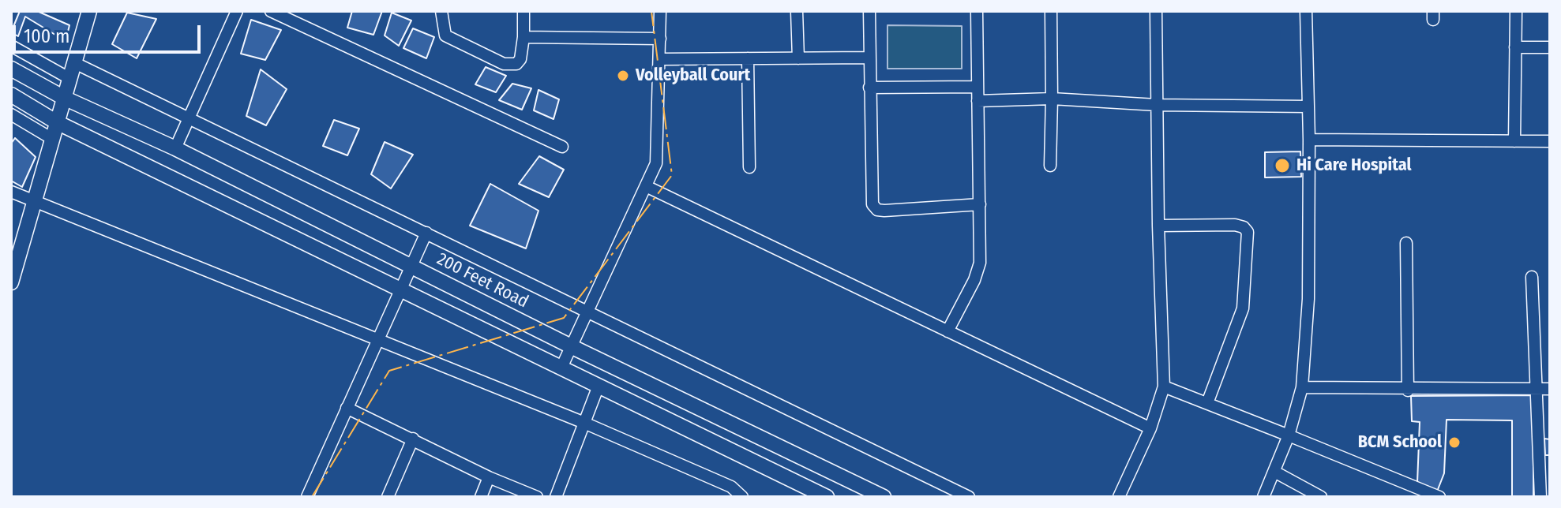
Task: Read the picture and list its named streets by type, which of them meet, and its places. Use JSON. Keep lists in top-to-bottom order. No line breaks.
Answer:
{"streets":{"street":["200 Feet Road"]},"places":["Volleyball Court","Hi Care Hospital","BCM School"],"scale_bar":"100 m"}
